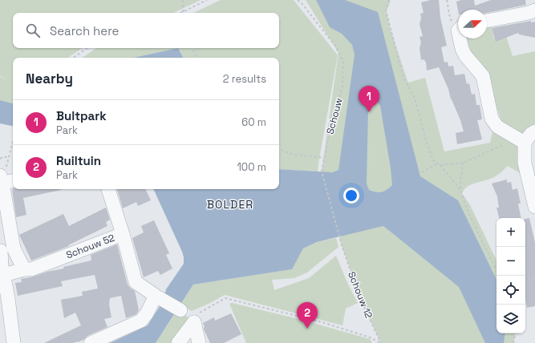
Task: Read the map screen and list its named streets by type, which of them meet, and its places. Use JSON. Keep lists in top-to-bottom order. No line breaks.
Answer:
{"streets":{"street":["Schouw 52"],"path":["Schouw","Schouw 12"]},"crossings":[["Schouw","Schouw 12"]],"districts":["BOLDER"],"north":"right","page":{"search":"Search here","heading":["Nearby","2 results"],"pins":["1","2"],"list":[{"mark":"1","name":"Bultpark","note":"Park","value":"60 m"},{"mark":"2","name":"Ruiltuin","note":"Park","value":"100 m"}],"map_buttons":["+","−"]}}
